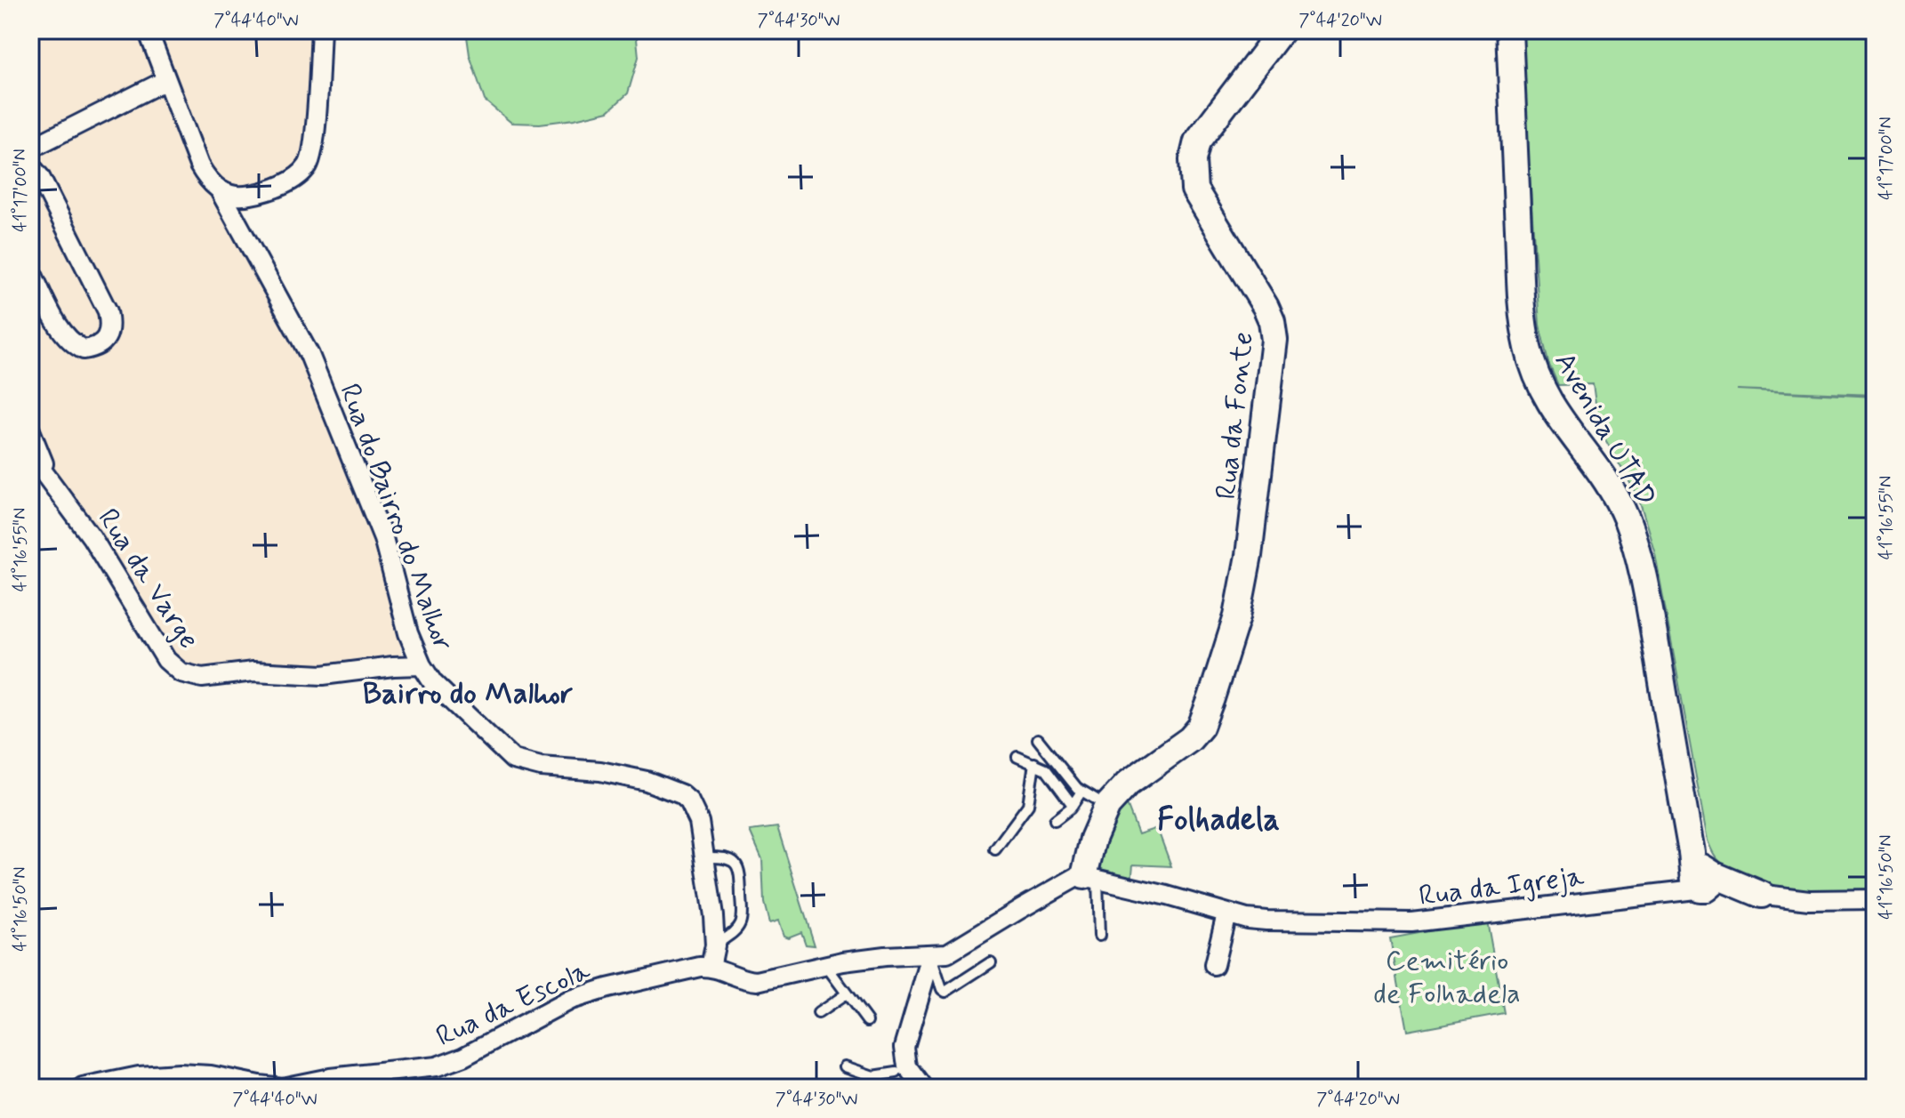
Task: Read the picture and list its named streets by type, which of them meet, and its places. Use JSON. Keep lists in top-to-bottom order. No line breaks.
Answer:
{"streets":{"street":["Rua da Fonte","Avenida UTAD","Rua do Bairro do Malhor","Rua da Varge","Rua da Igreja","Rua da Escola"]},"crossings":[["Avenida UTAD","Rua da Igreja"],["Rua do Bairro do Malhor","Rua da Varge"]],"districts":["Bairro do Malhor","Folhadela"],"parks":["Cemitério de Folhadela"],"coordinates":["7°44'40\"W","7°44'30\"W","7°44'20\"W","41°17'00\"N","41°16'55\"N","41°16'50\"N"]}
